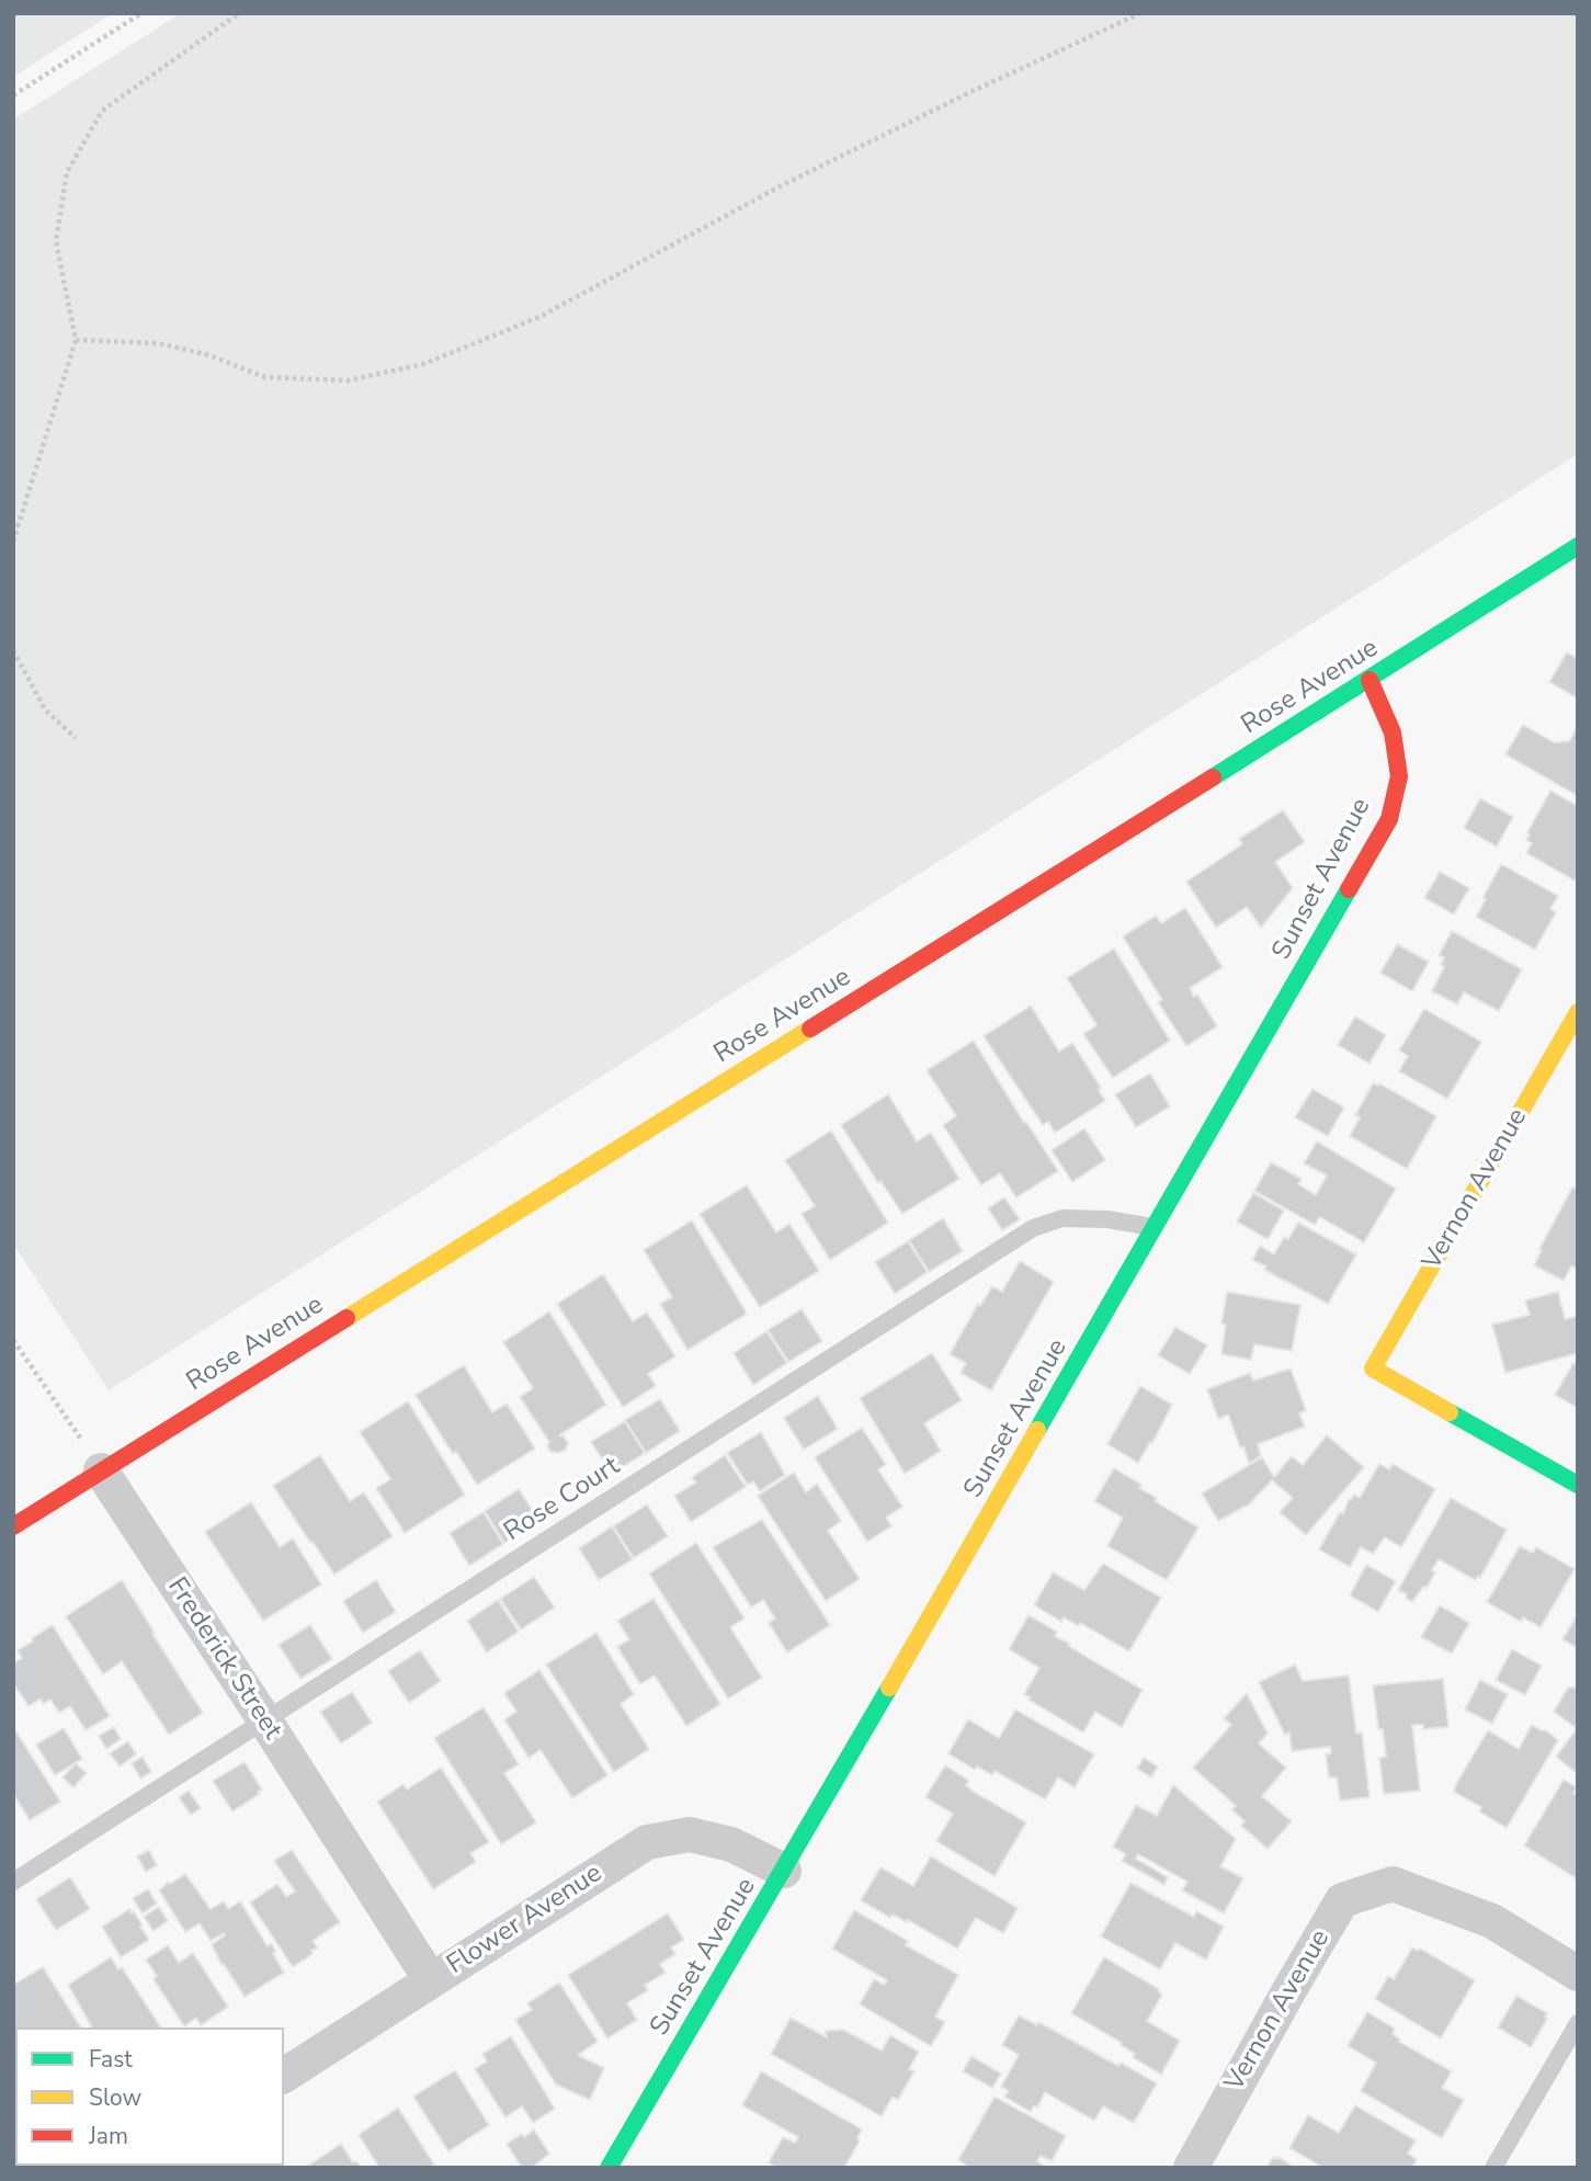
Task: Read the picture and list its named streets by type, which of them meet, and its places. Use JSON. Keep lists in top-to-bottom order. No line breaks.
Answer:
{"streets":{"street":["Rose Avenue","Sunset Avenue","Vernon Avenue","Frederick Street","Flower Avenue"],"lane":["Rose Court"]},"crossings":[["Rose Avenue","Sunset Avenue"],["Rose Avenue","Frederick Street"],["Sunset Avenue","Rose Court"],["Sunset Avenue","Flower Avenue"],["Rose Court","Frederick Street"],["Frederick Street","Flower Avenue"]],"legend":["Fast","Slow","Jam"]}
